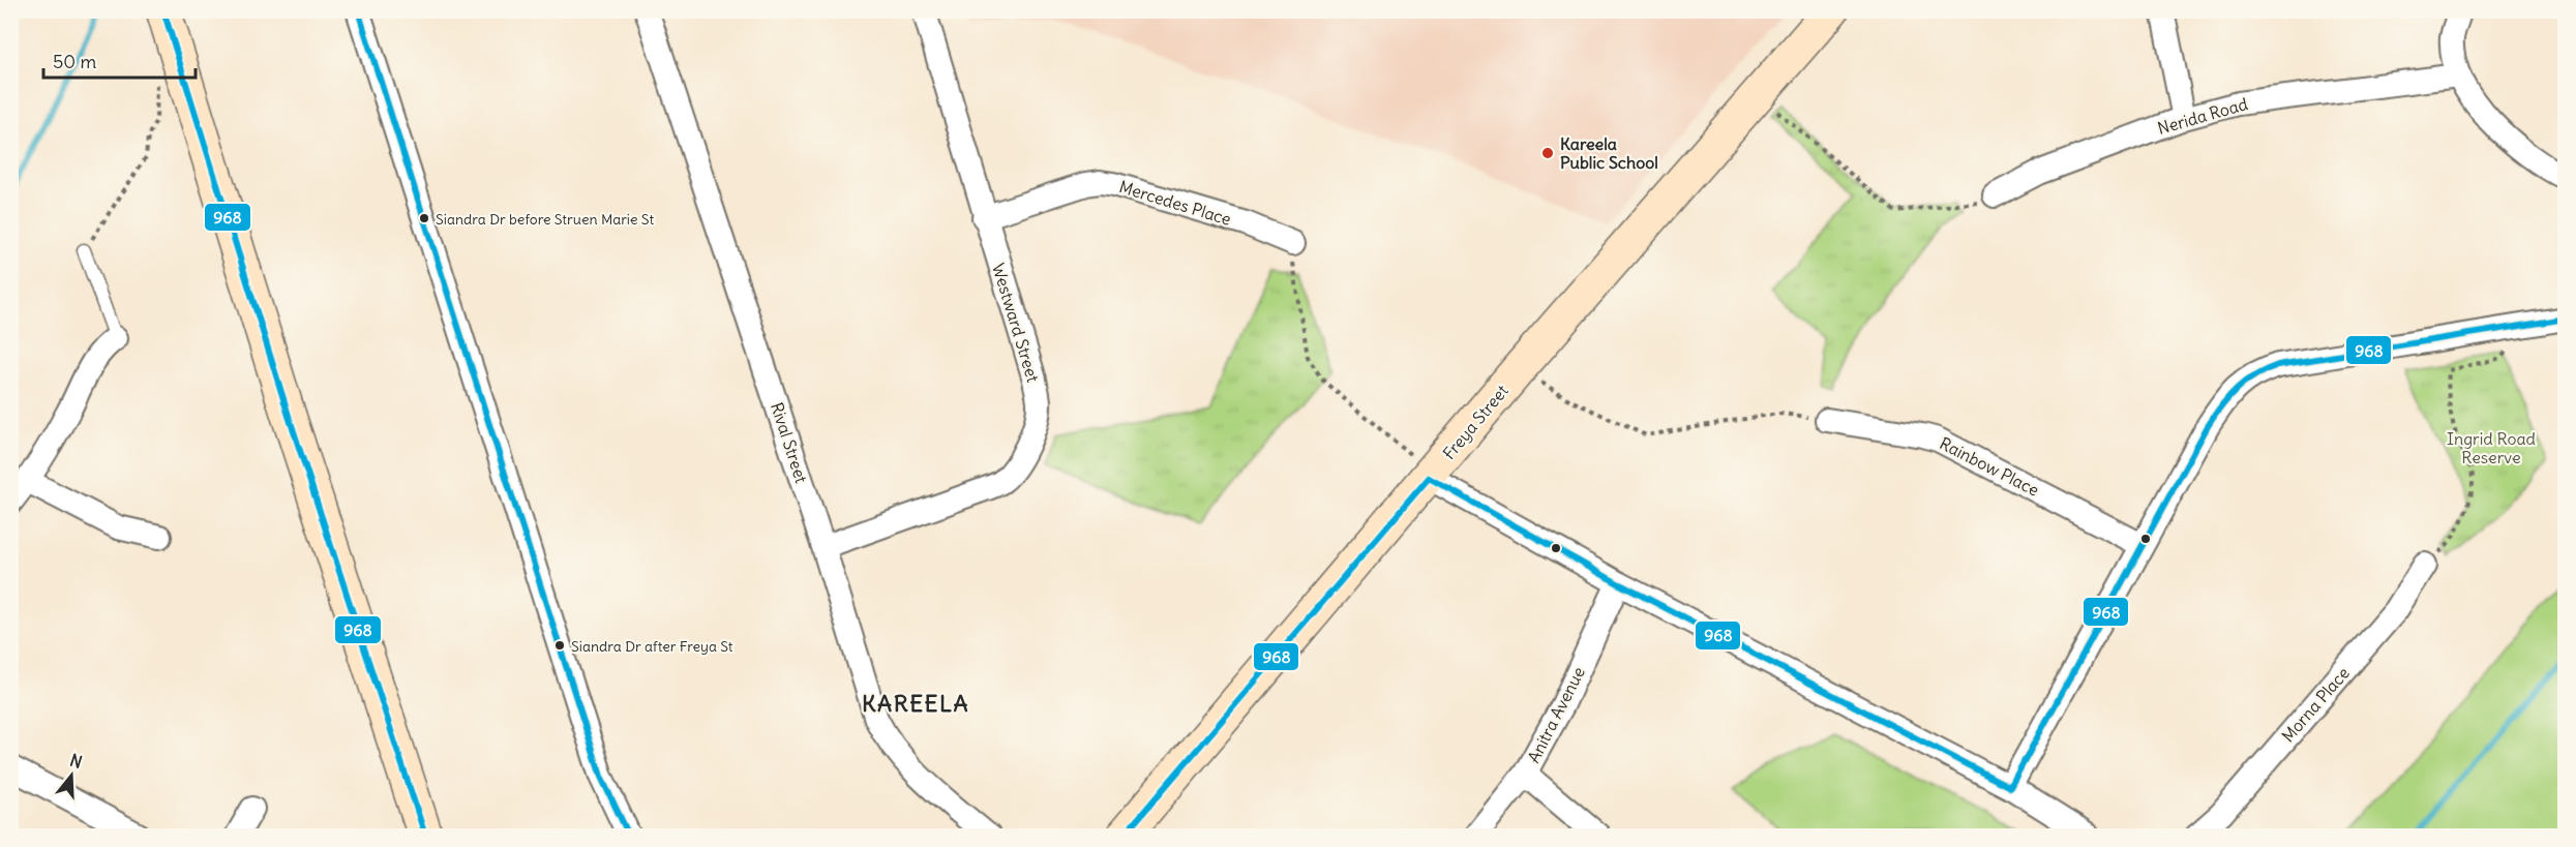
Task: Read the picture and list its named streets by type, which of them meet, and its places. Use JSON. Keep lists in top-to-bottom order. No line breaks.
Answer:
{"streets":{"street":["Nerida Road","Mercedes Place","Westward Street","Freya Street","Rival Street","Rainbow Place","Morna Place","Anitra Avenue"]},"crossings":[["Mercedes Place","Westward Street"],["Westward Street","Rival Street"]],"districts":["KAREELA"],"parks":["Ingrid Road Reserve"],"places":["Kareela Public School","Siandra Dr before Struen Marie St","Siandra Dr after Freya St"],"lines":["transit line 968"],"scale_bar":"50 m","north":"top"}
